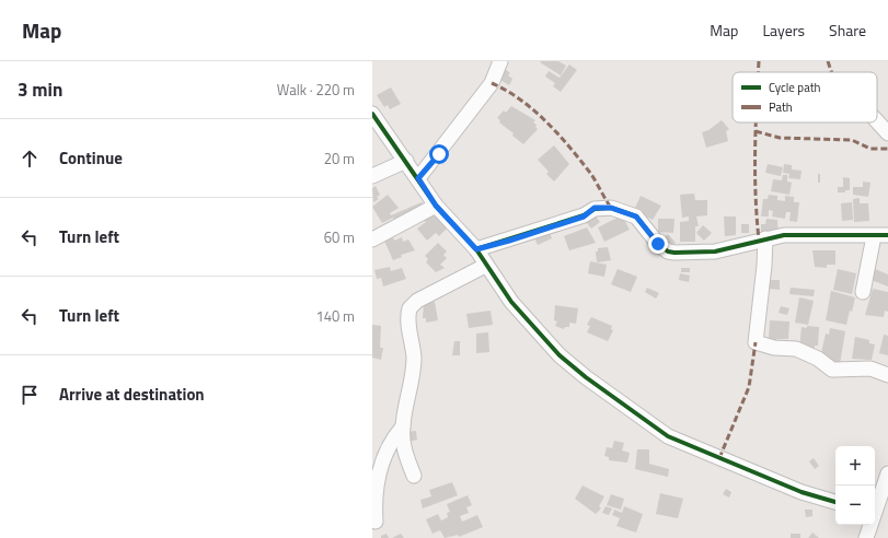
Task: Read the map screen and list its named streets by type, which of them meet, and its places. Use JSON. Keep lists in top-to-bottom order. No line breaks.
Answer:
{"legend":["Cycle path","Path"],"page":{"header":"Map","nav":["Map","Layers","Share"],"heading":["3 min","Walk · 220 m"],"list":[["Continue","20 m"],["Turn left","60 m"],["Turn left","140 m"],"Arrive at destination"],"map_buttons":["+","−"]}}
